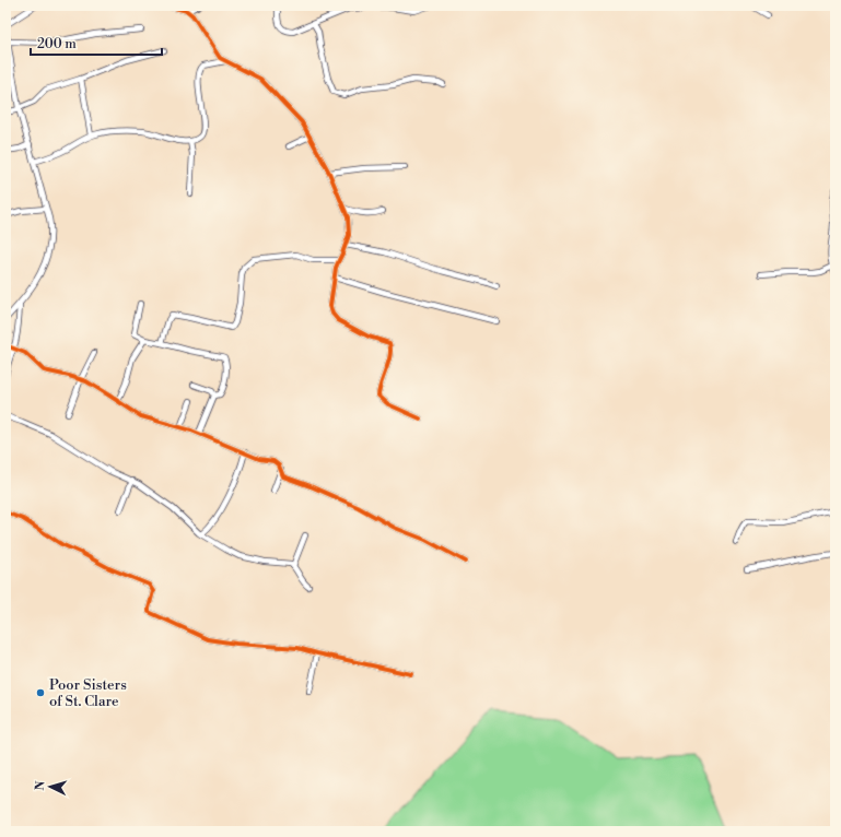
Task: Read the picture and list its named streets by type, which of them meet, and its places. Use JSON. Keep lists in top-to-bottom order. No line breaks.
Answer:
{"places":["Poor Sisters of St. Clare"],"scale_bar":"200 m","north":"left"}
